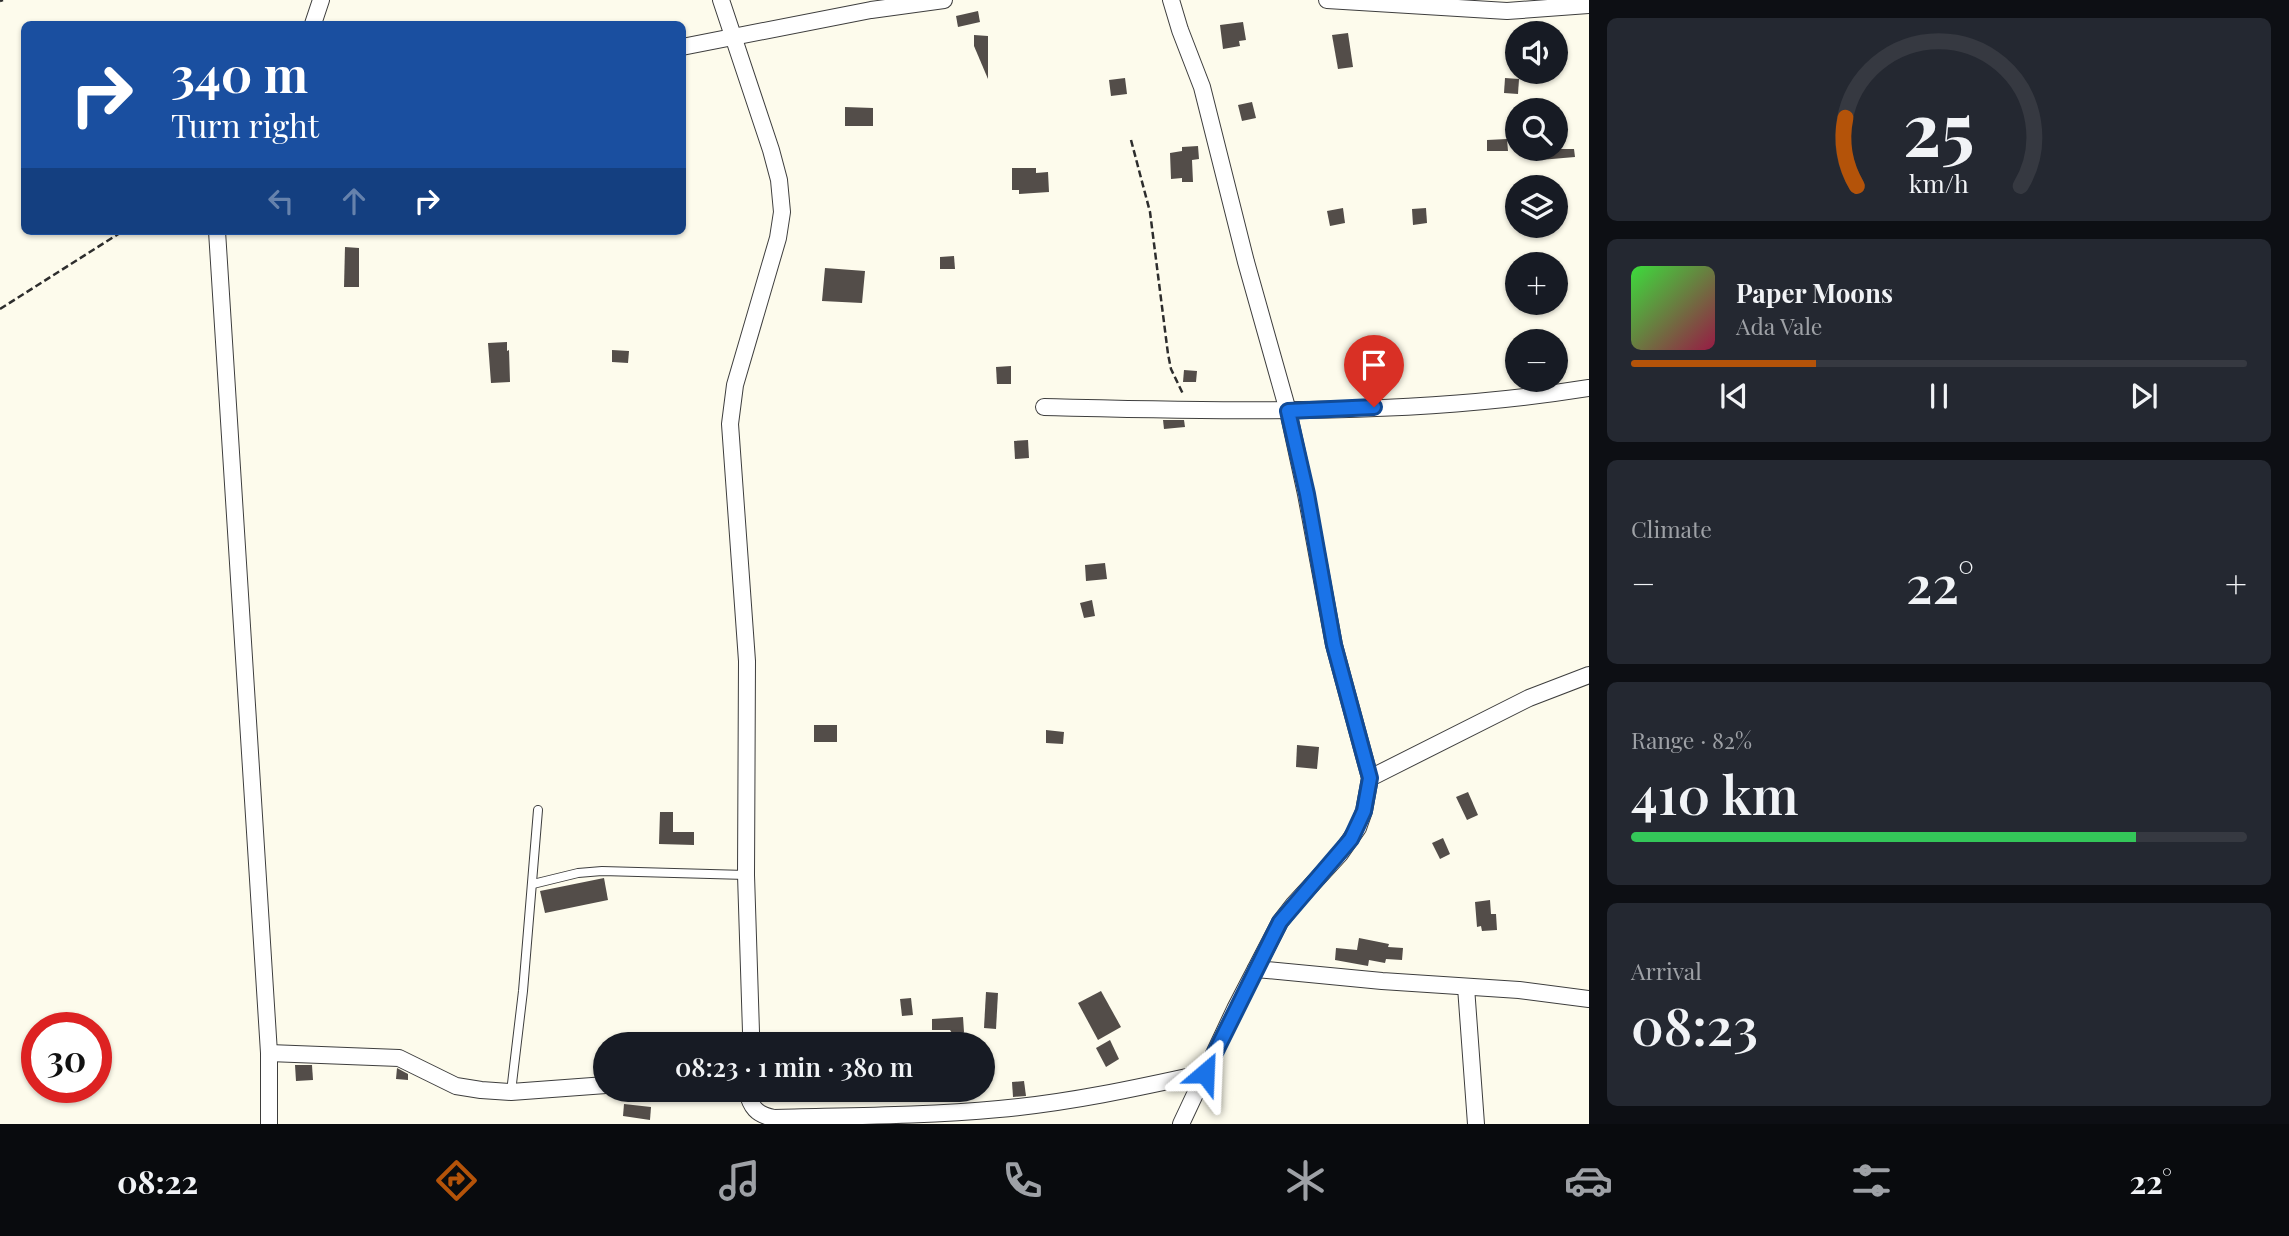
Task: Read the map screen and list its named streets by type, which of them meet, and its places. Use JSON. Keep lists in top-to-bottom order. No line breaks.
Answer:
{"page":{"map_buttons":["+","−"],"turn":["340 m","Turn right"],"song":["Paper Moons","Ada Vale"],"tile":["Climate",["Range · 82%","410 km"],["Arrival","08:23"]],"heat":["−","22°","+"],"limit":"30","trip":"08:23 · 1 min · 380 m","tabs":["08:22","22°"],"gauge":["25","km/h"]}}
